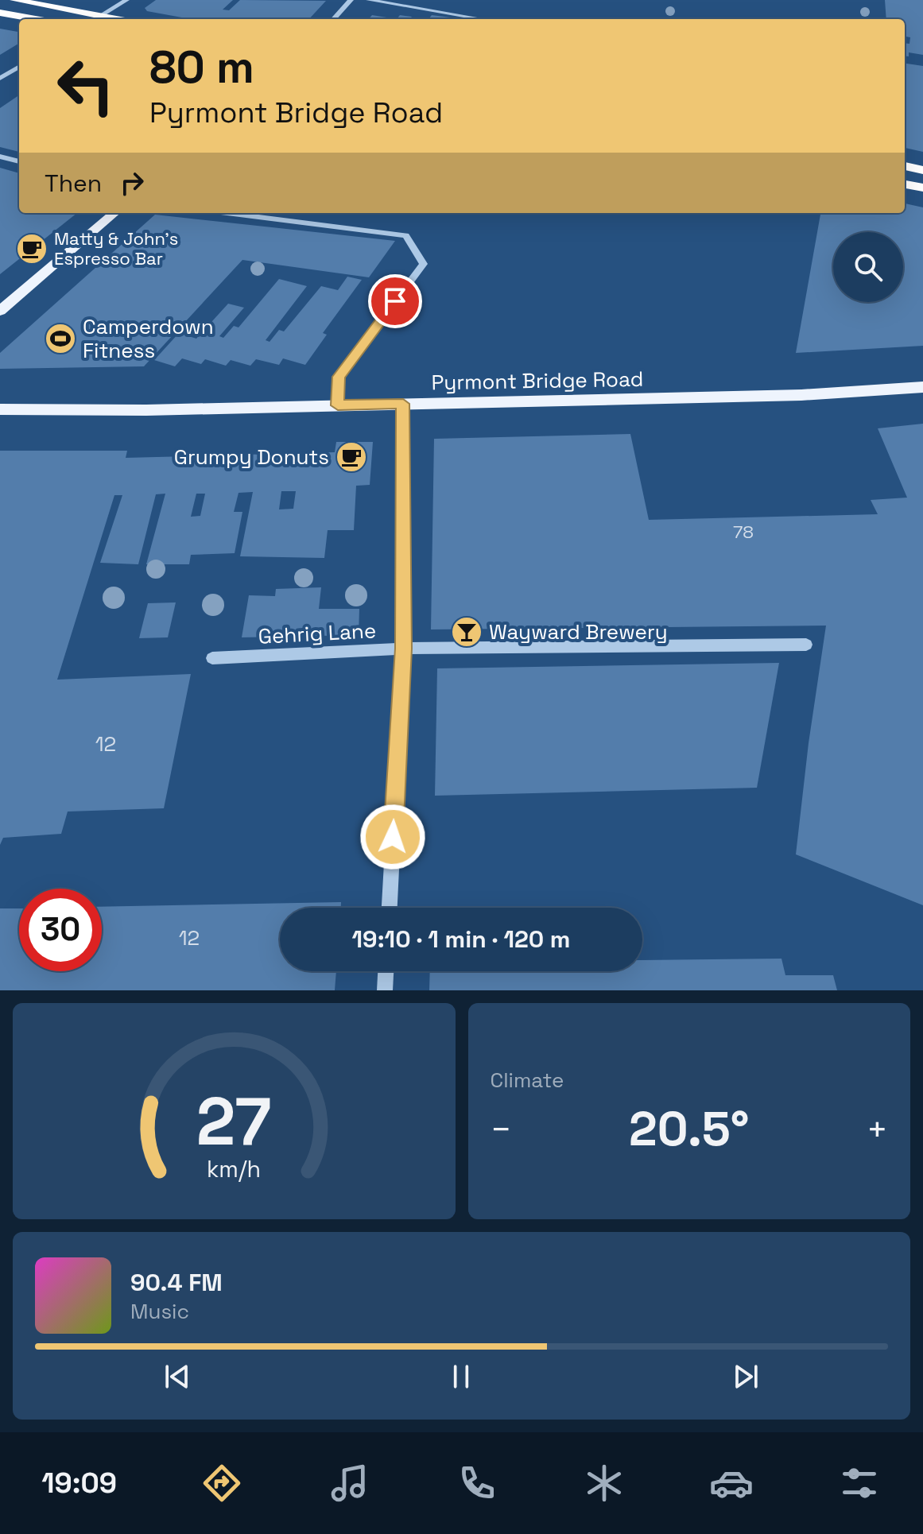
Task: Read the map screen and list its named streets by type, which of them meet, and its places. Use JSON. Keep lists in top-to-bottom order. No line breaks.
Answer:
{"streets":{"main road":["Pyrmont Bridge Road"],"street":["Gehrig Lane"]},"places":{"cafe":["Matty & John's Espresso Bar","Grumpy Donuts"],"sports":["Camperdown Fitness"],"bar":["Wayward Brewery"]},"house_numbers":["78","12","12"],"page":{"turn":["80 m","Pyrmont Bridge Road"],"then":"Then","limit":"30","trip":"19:10 · 1 min · 120 m","tile":"Climate","heat":["−","20.5°","+"],"song":["90.4 FM","Music"],"tabs":"19:09","gauge":["27","km/h"]}}
